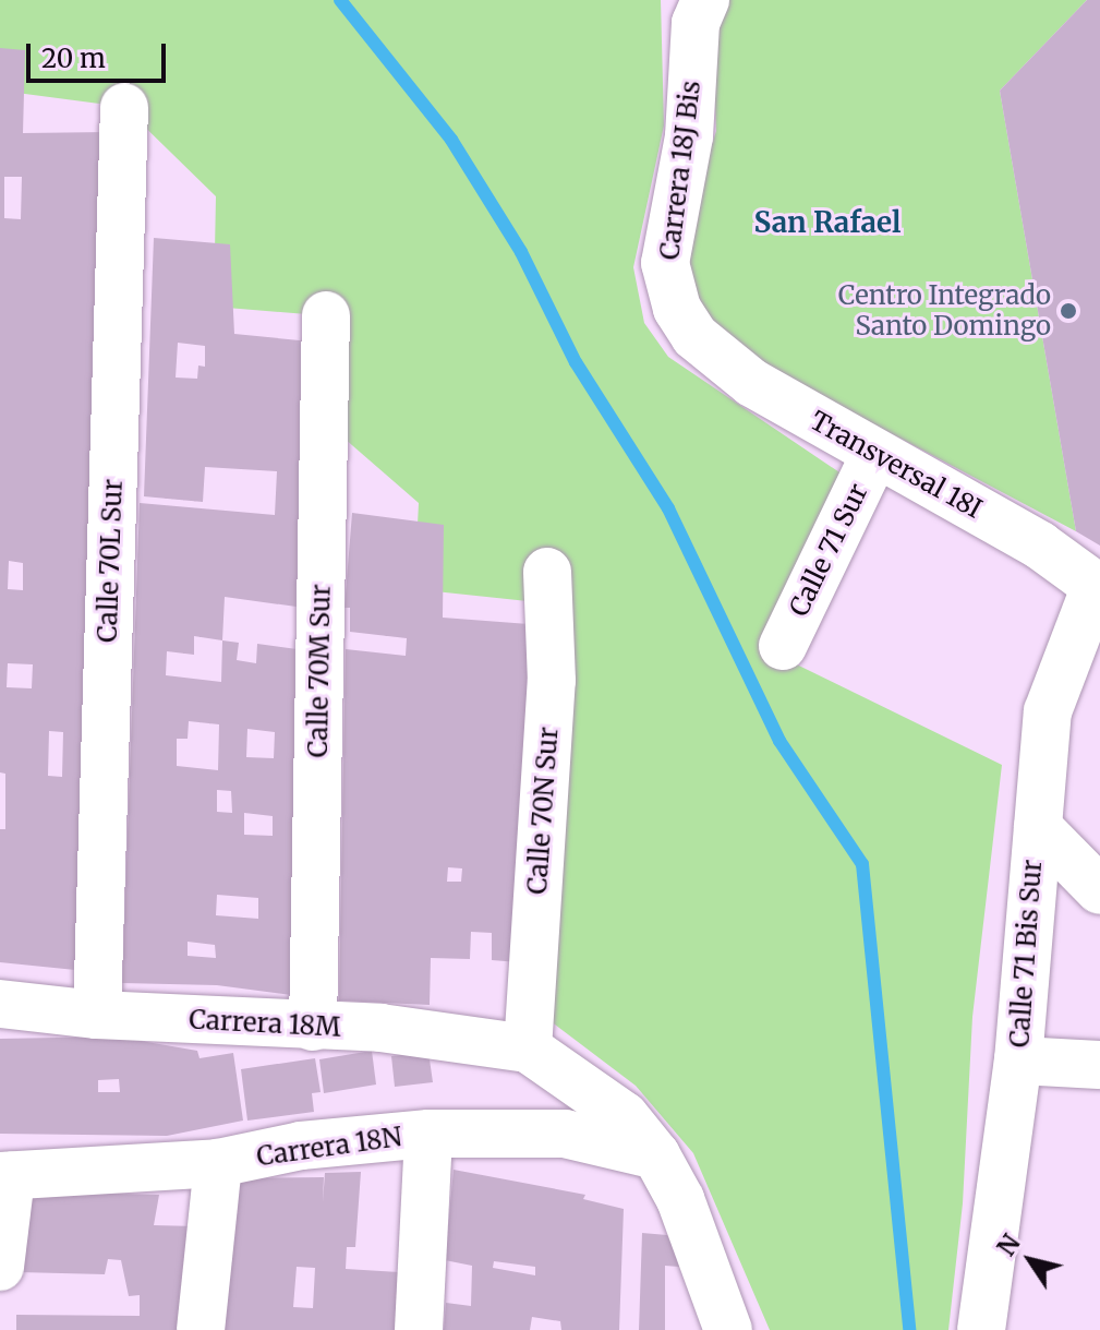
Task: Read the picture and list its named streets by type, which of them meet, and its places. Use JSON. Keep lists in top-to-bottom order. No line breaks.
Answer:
{"streets":{"street":["Carrera 18J Bis","Transversal 18I","Calle 71 Sur","Calle 70L Sur","Calle 70M Sur","Calle 70N Sur","Calle 71 Bis Sur","Carrera 18M","Carrera 18N"]},"crossings":[["Carrera 18J Bis","Transversal 18I"],["Transversal 18I","Calle 71 Sur"],["Transversal 18I","Calle 71 Bis Sur"],["Calle 70L Sur","Carrera 18M"],["Calle 70M Sur","Carrera 18M"],["Calle 70N Sur","Carrera 18M"]],"districts":["San Rafael"],"places":["Centro Integrado Santo Domingo"],"scale_bar":"20 m","north":"top left"}
